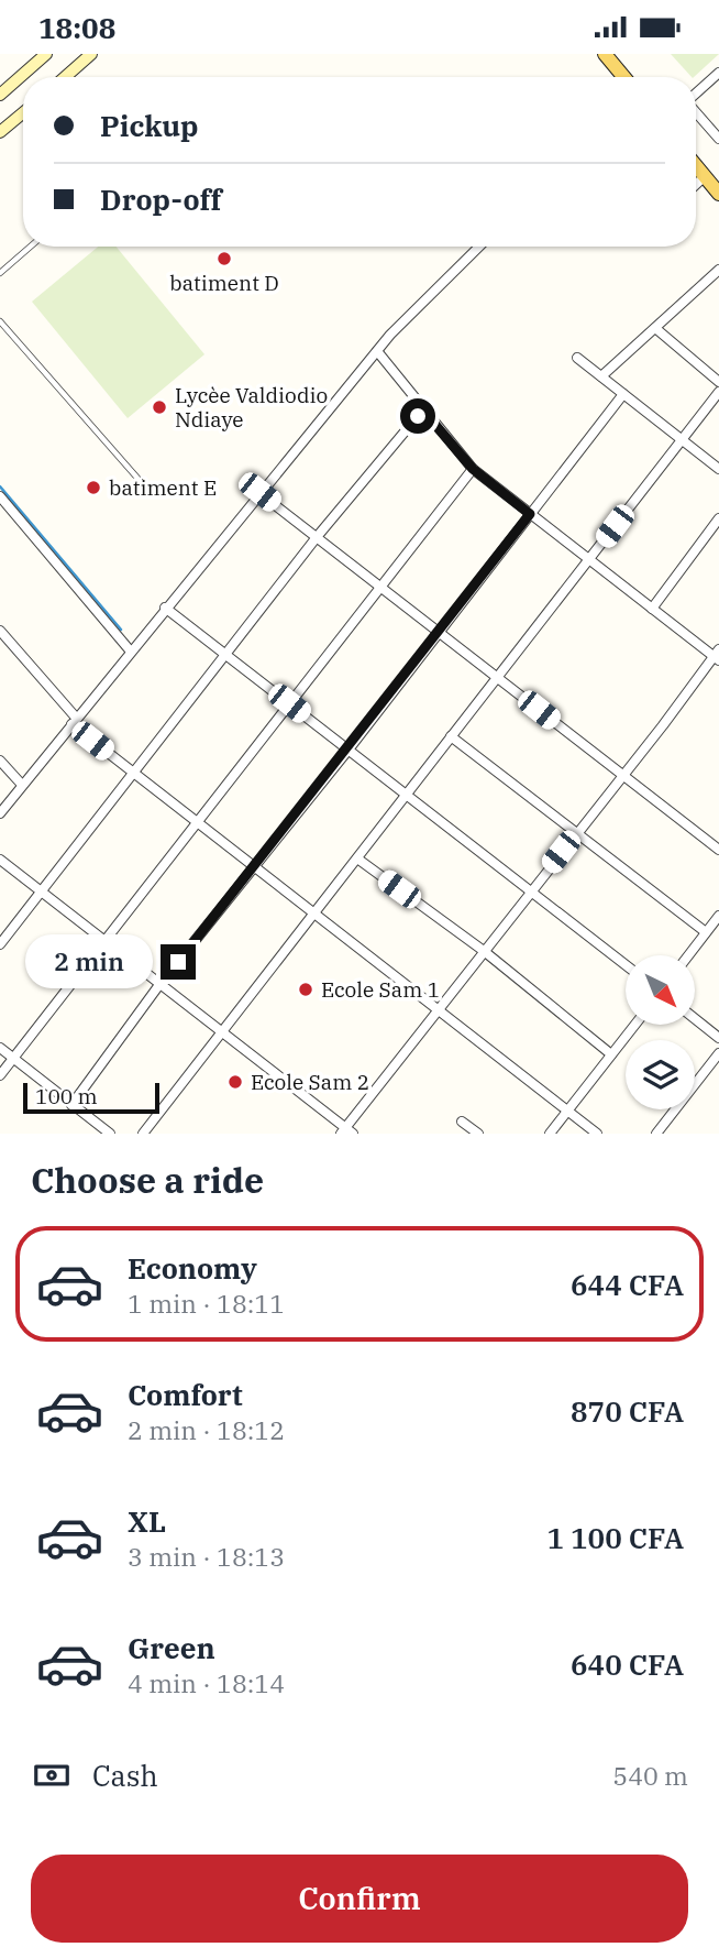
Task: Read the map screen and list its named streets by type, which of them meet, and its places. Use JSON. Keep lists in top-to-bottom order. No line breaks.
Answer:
{"places":["batiment D","Lycèe Valdiodio Ndiaye","batiment E","Ecole Sam 1","Ecole Sam 2"],"scale_bar":"100 m","north":"bottom right","page":{"status":"18:08","banner":["Pickup","Drop-off"],"bubble":"2 min","scale":"100 m","heading":"Choose a ride","list":[{"name":"Economy","note":"1 min · 18:11","value":"644 CFA"},{"name":"Comfort","note":"2 min · 18:12","value":"870 CFA"},{"name":"XL","note":"3 min · 18:13","value":"1 100 CFA"},{"name":"Green","note":"4 min · 18:14","value":"640 CFA"}],"pay":["Cash","540 m"],"buttons":"Confirm"}}
